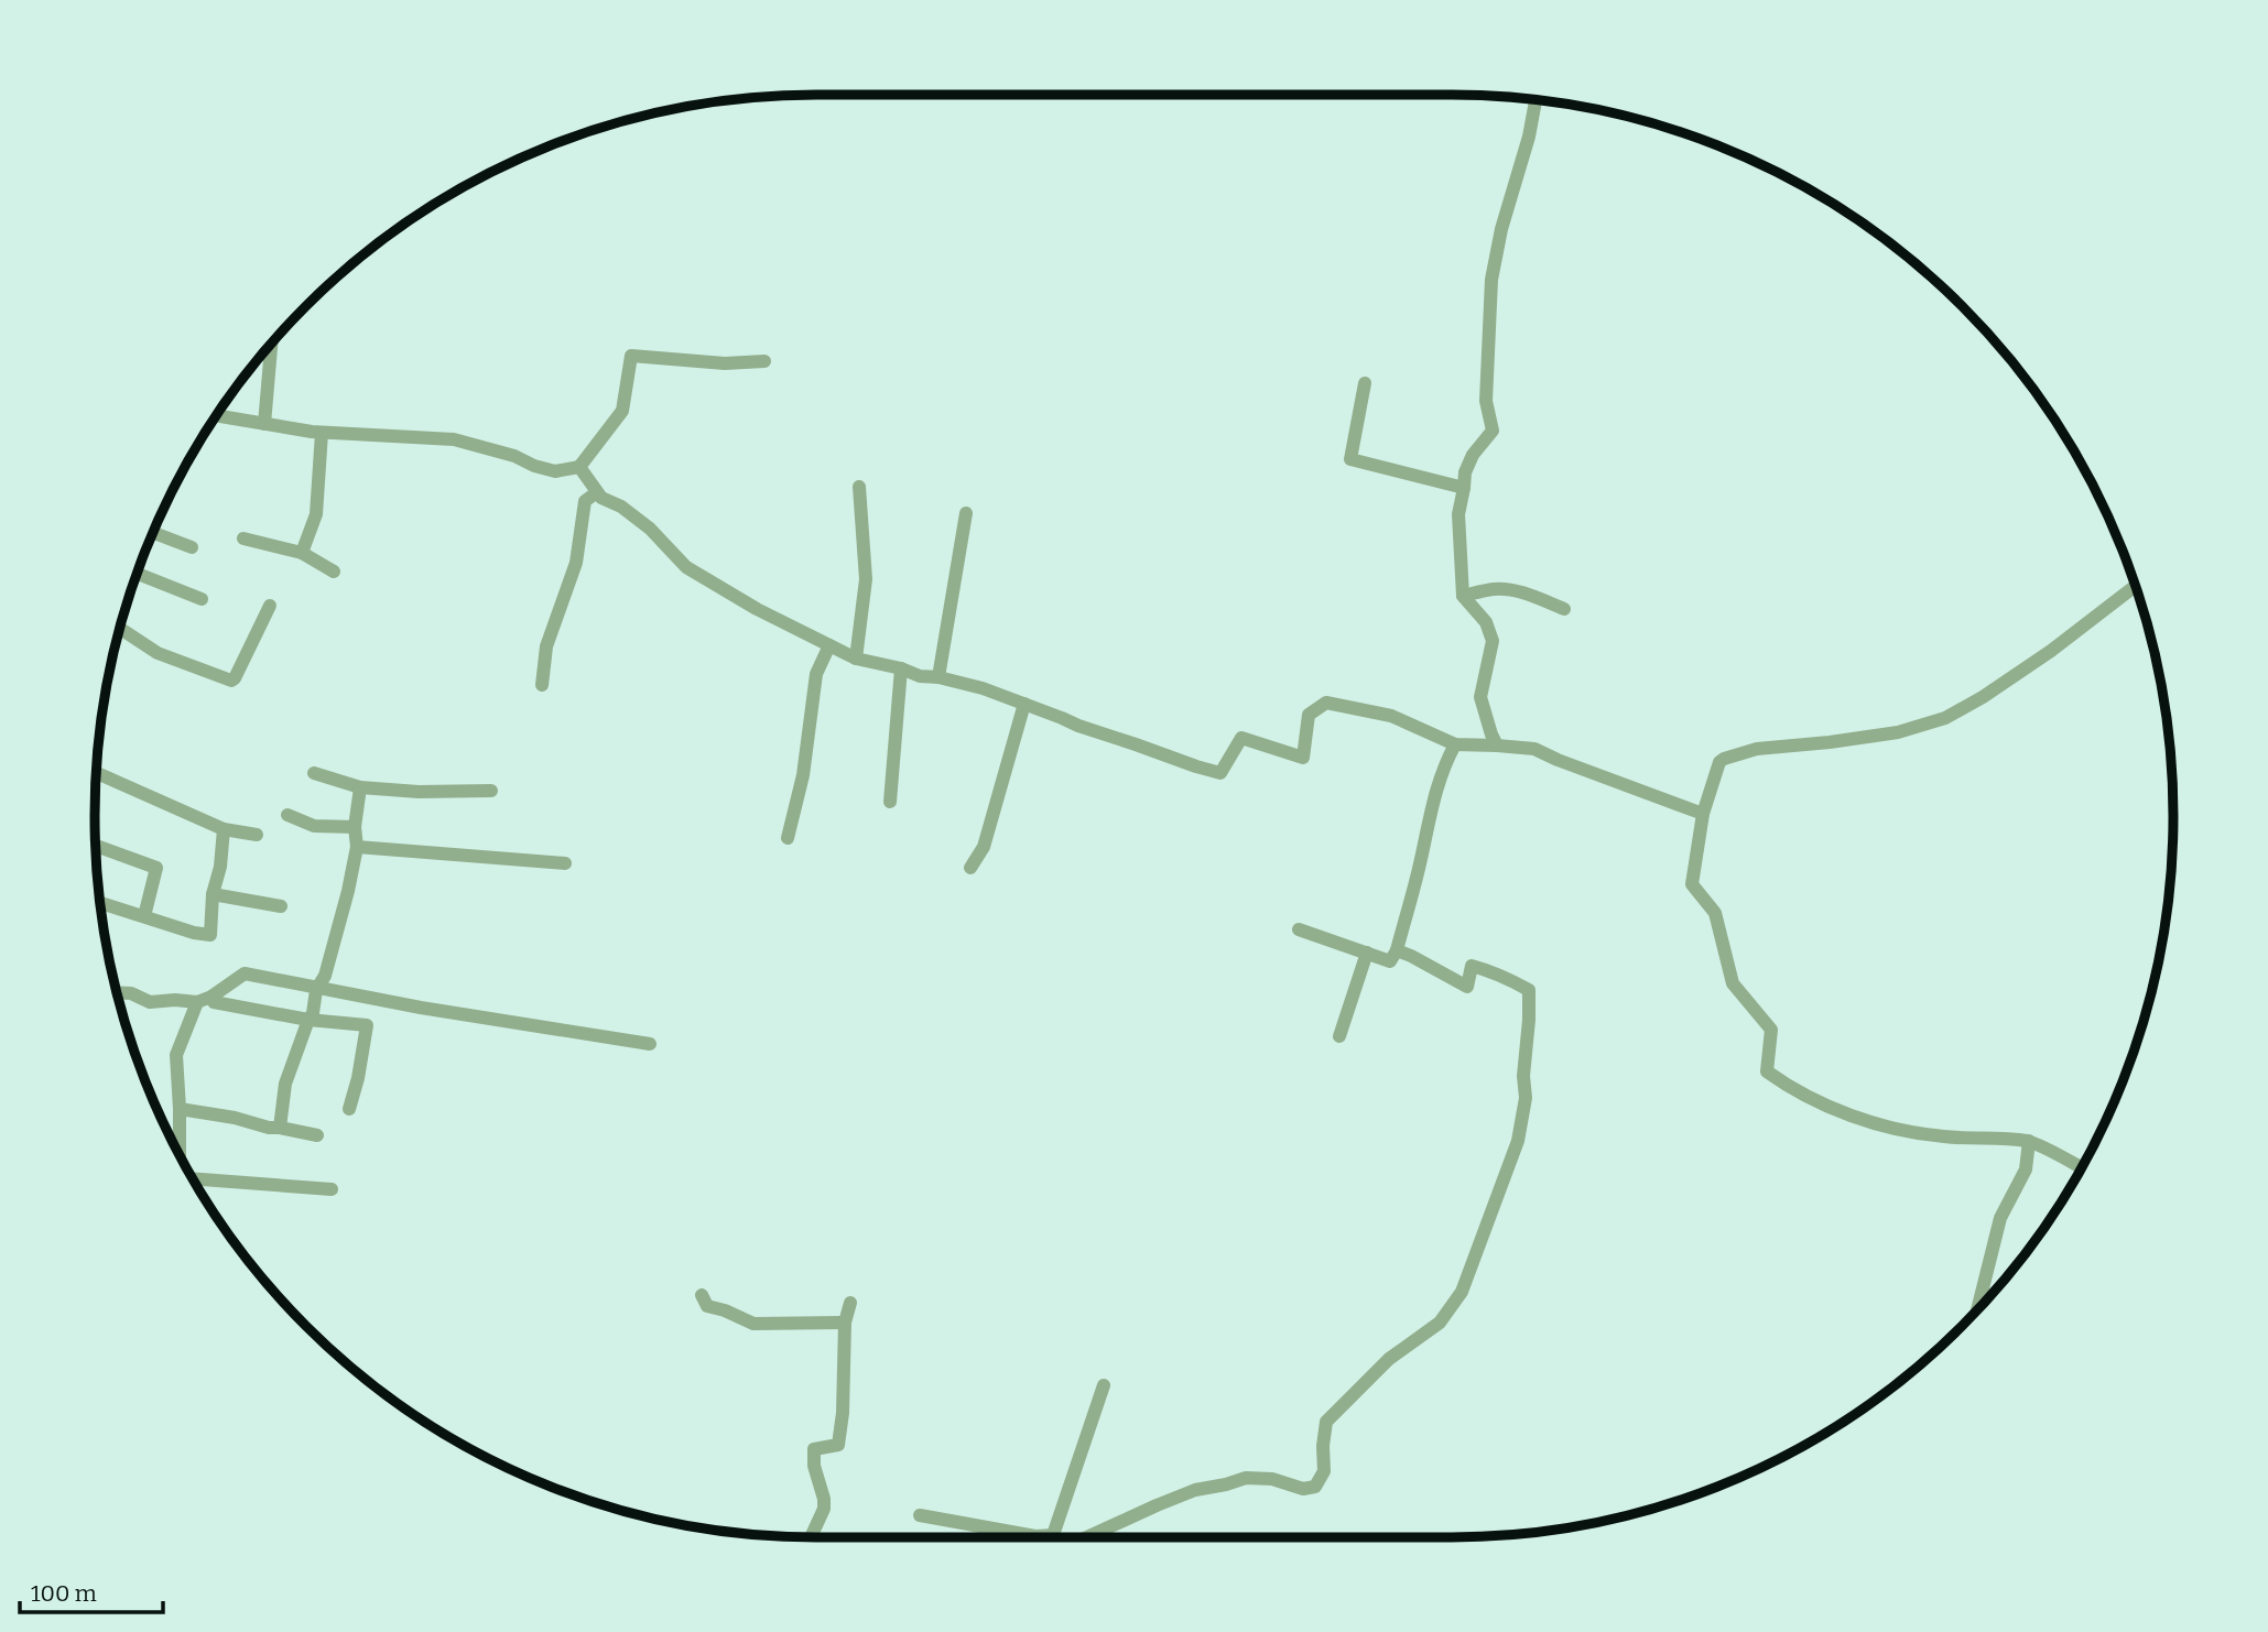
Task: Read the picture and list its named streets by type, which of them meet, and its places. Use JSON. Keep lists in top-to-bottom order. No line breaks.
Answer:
{"scale_bar":"100 m"}
